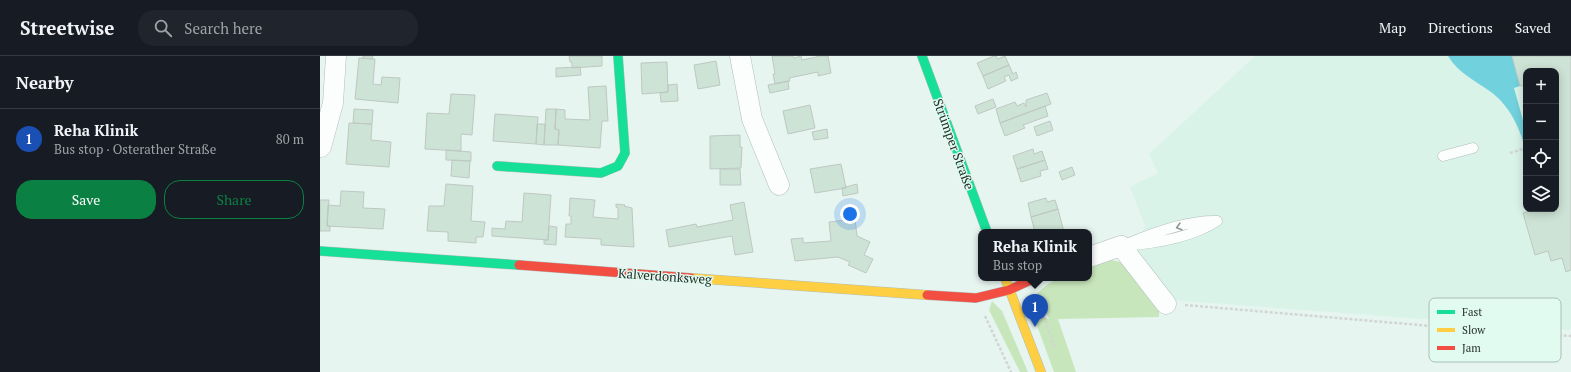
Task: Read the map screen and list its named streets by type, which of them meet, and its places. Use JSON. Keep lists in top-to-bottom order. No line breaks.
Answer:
{"streets":{"street":["Strümper Straße","Kalverdonksweg"]},"legend":["Fast","Slow","Jam"],"page":{"header":"Streetwise","search":"Search here","nav":["Map","Directions","Saved"],"heading":"Nearby","map_buttons":["+","−"],"list":[{"mark":"1","name":"Reha Klinik","note":"Bus stop · Osterather Straße","value":"80 m"}],"buttons":["Save","Share"],"popup":["Reha Klinik","Bus stop"],"pins":"1"}}
